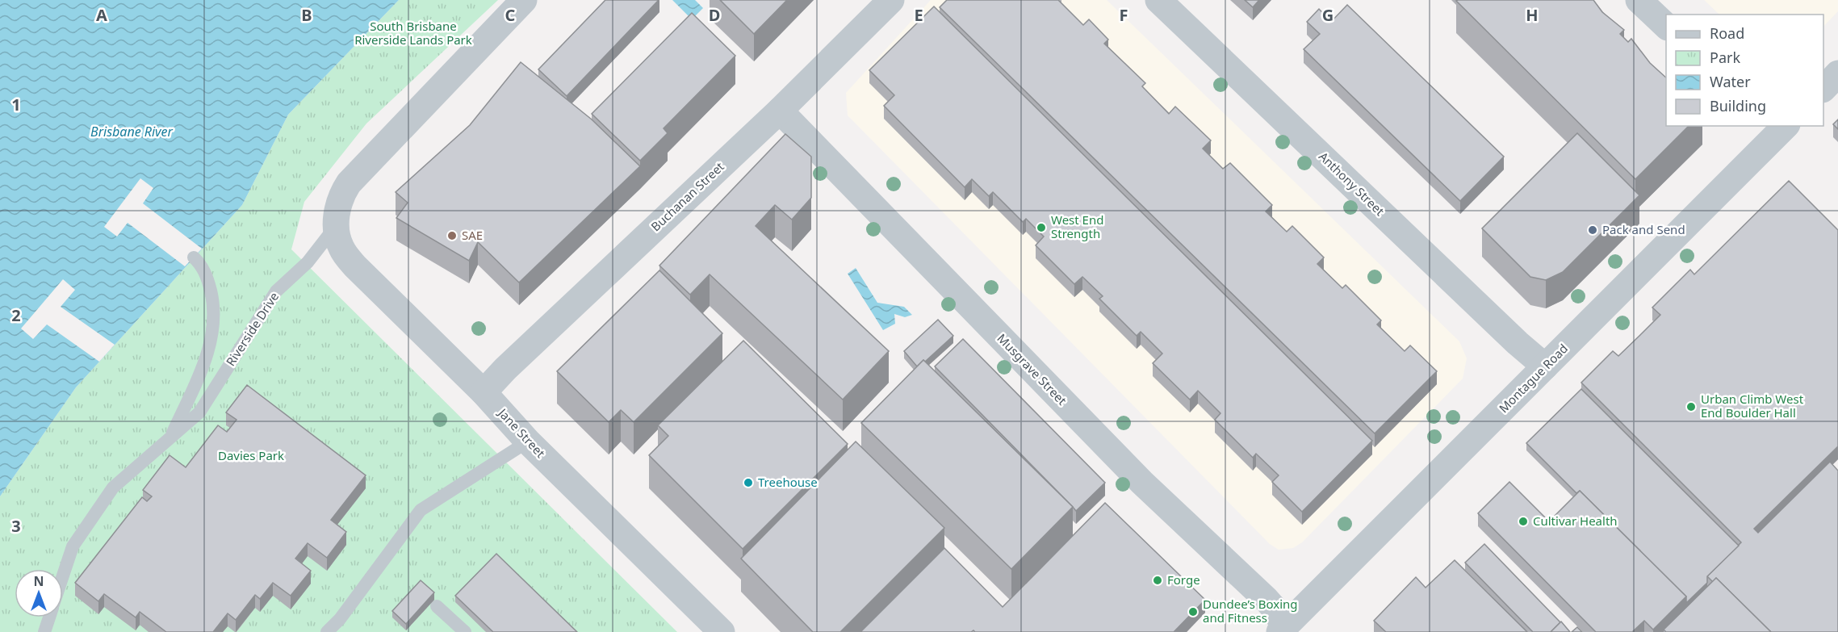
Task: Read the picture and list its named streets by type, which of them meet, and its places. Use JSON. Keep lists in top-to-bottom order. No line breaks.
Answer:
{"streets":{"street":["Anthony Street","Buchanan Street","Musgrave Street","Montague Road","Jane Street"],"lane":["Riverside Drive"]},"crossings":[["Anthony Street","Montague Road"],["Buchanan Street","Musgrave Street"],["Buchanan Street","Jane Street"],["Riverside Drive","Jane Street"],["Musgrave Street","Montague Road"]],"water":["Brisbane River"],"parks":["South Brisbane Riverside Lands Park","Davies Park"],"places":["West End Strength","Pack and Send","SAE","Urban Climb West End Boulder Hall","Treehouse","Cultivar Health","Forge","Dundee’s Boxing and Fitness"],"legend":["Road","Park","Water","Building"],"north":"top","grid":{"columns":["A","B","C","D","E","F","G","H"],"rows":["1","2","3"]}}
